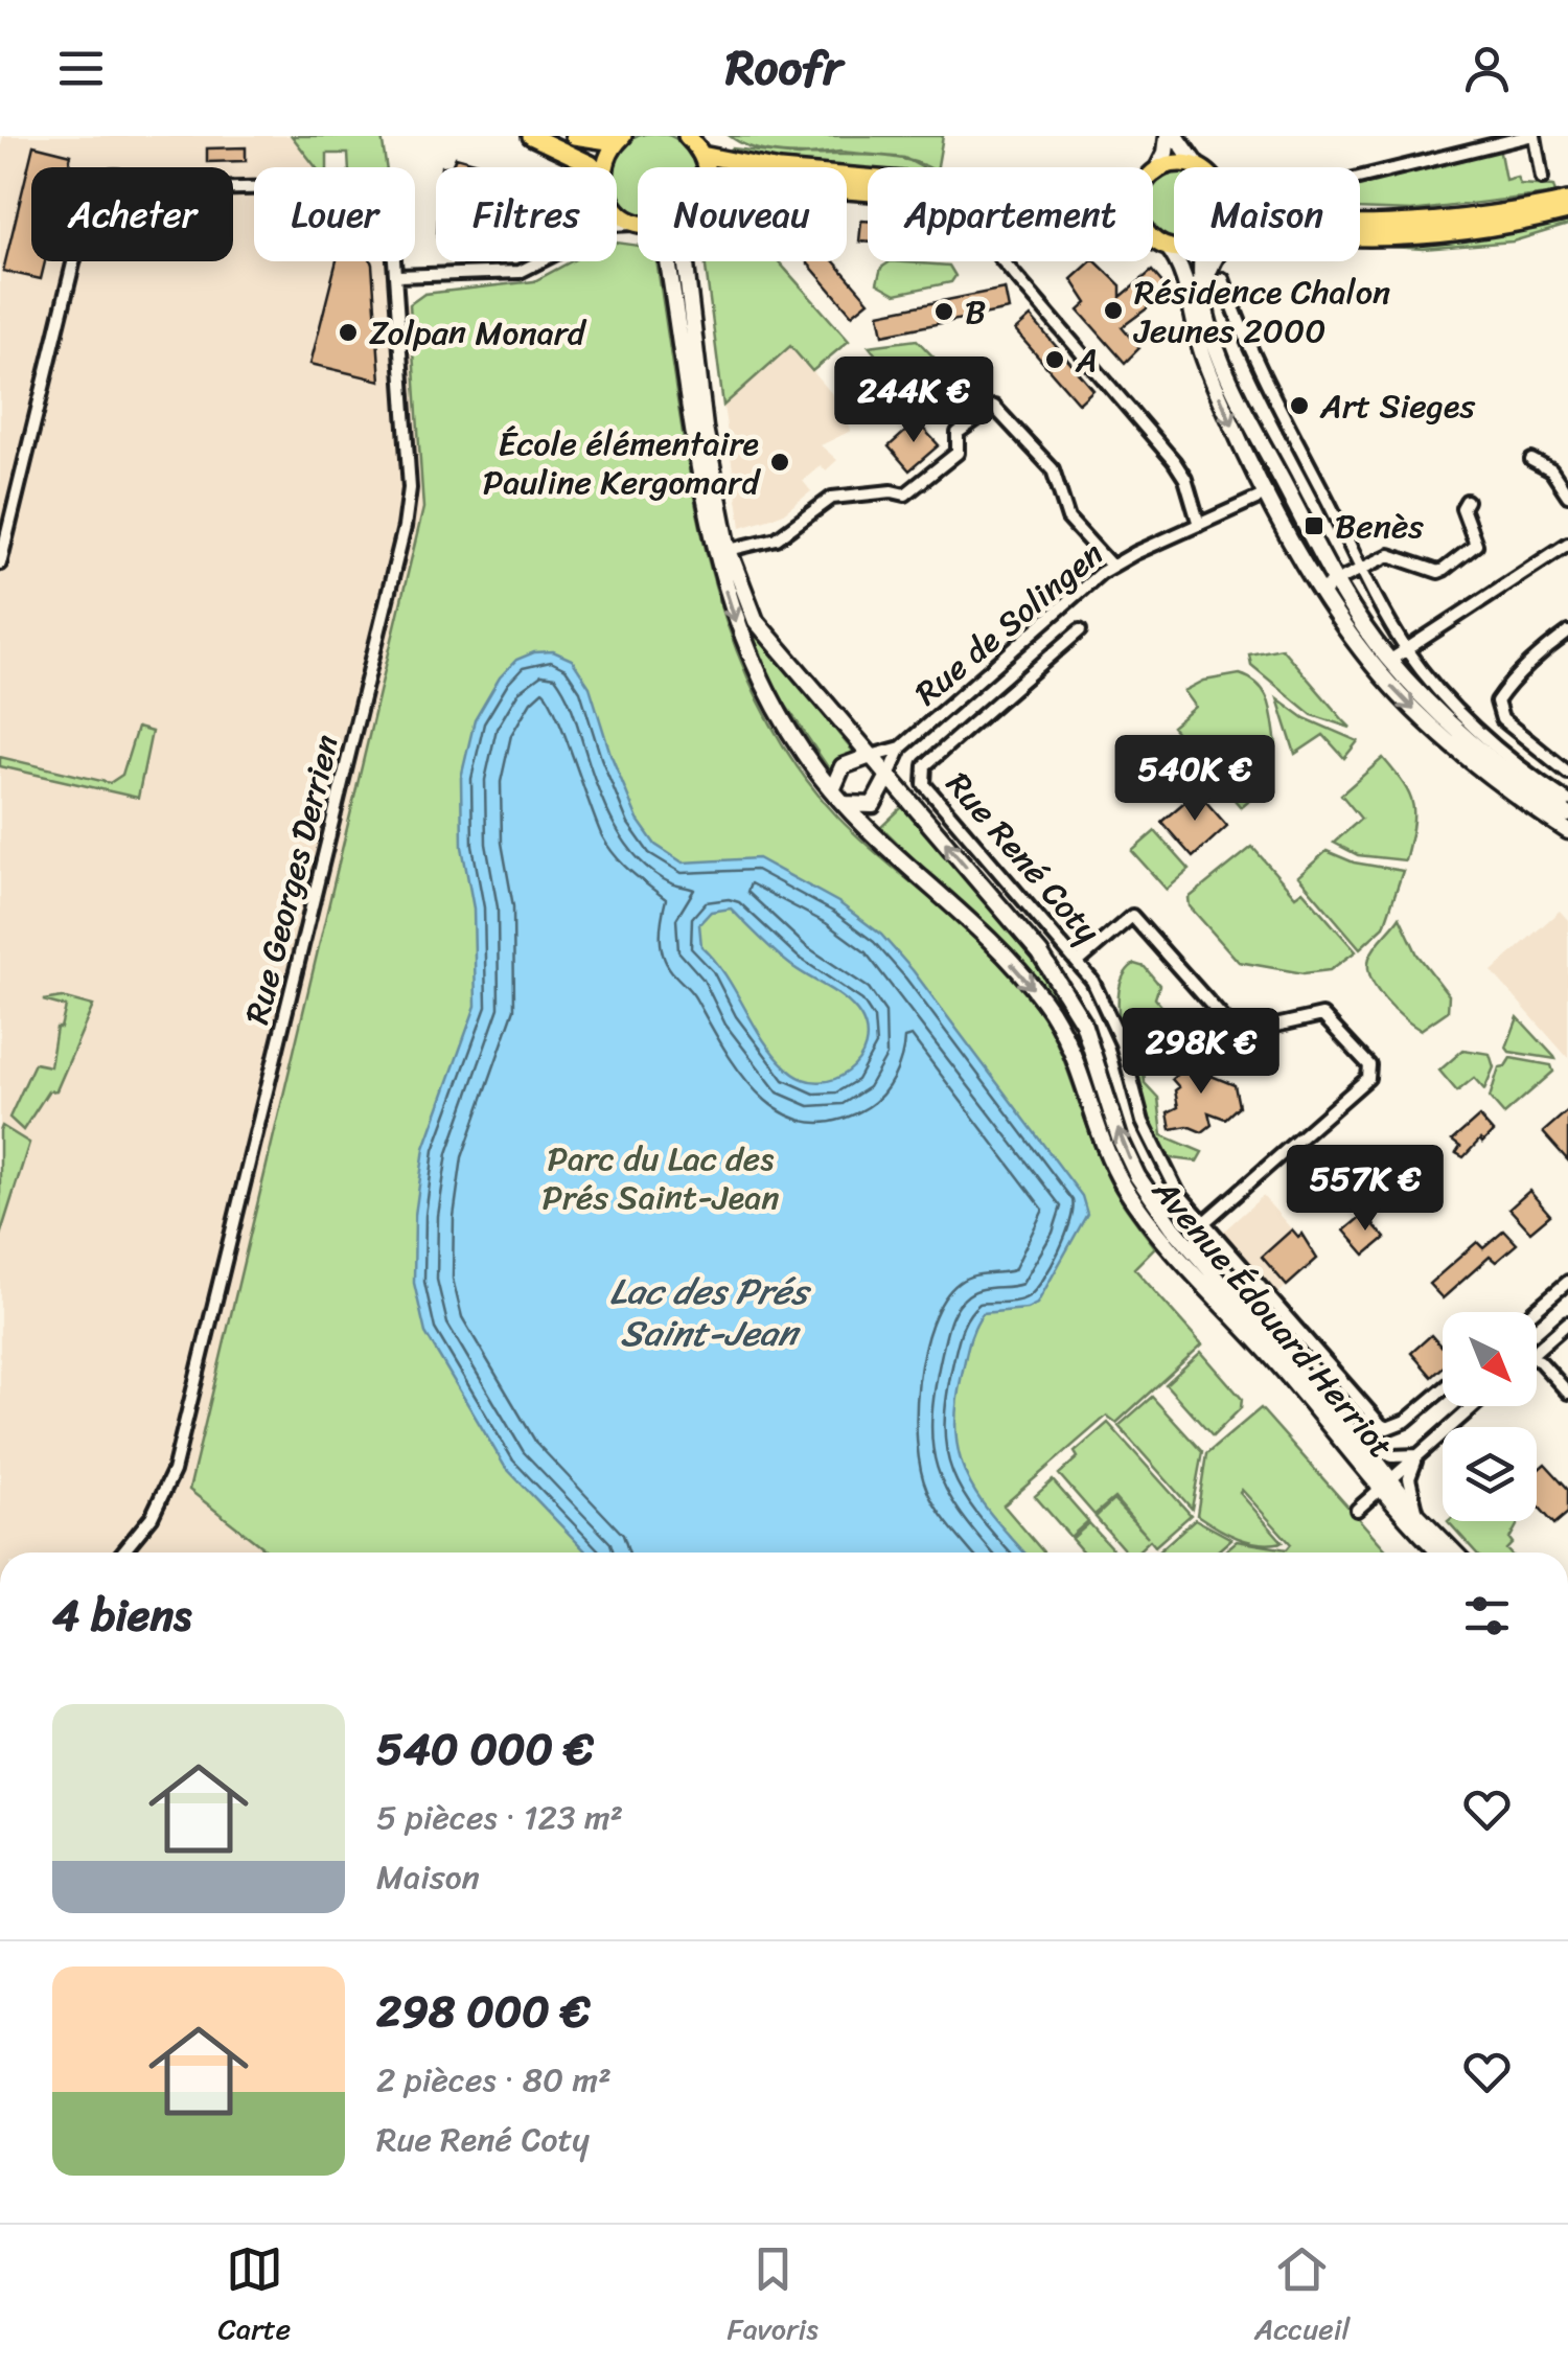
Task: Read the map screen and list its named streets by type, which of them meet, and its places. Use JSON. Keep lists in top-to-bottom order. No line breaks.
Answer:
{"streets":{"main road":["Avenue Édouard Herriot"],"street":["Rue de Solingen","Rue René Coty","Rue Georges Derrien"]},"crossings":[["Rue de Solingen","Avenue Édouard Herriot"]],"water":["Lac des Prés Saint-Jean"],"parks":["Parc du Lac des Prés Saint-Jean"],"places":{"other":["Résidence Chalon Jeunes 2000","B","Zolpan Monard","A","Art Sieges","École élémentaire Pauline Kergomard"],"transit":["Benès"]},"north":"bottom right","page":{"header":"Roofr","chip":["Acheter","Louer","Filtres","Nouveau","Appartement","Maison"],"price":["244K €","540K €","298K €","557K €"],"heading":"4 biens","list":[{"name":"540 000 €","note":"5 pièces · 123 m² · Maison"},{"name":"298 000 €","note":"2 pièces · 80 m² · Rue René Coty"}],"tabs":["Carte","Favoris","Accueil"]}}
